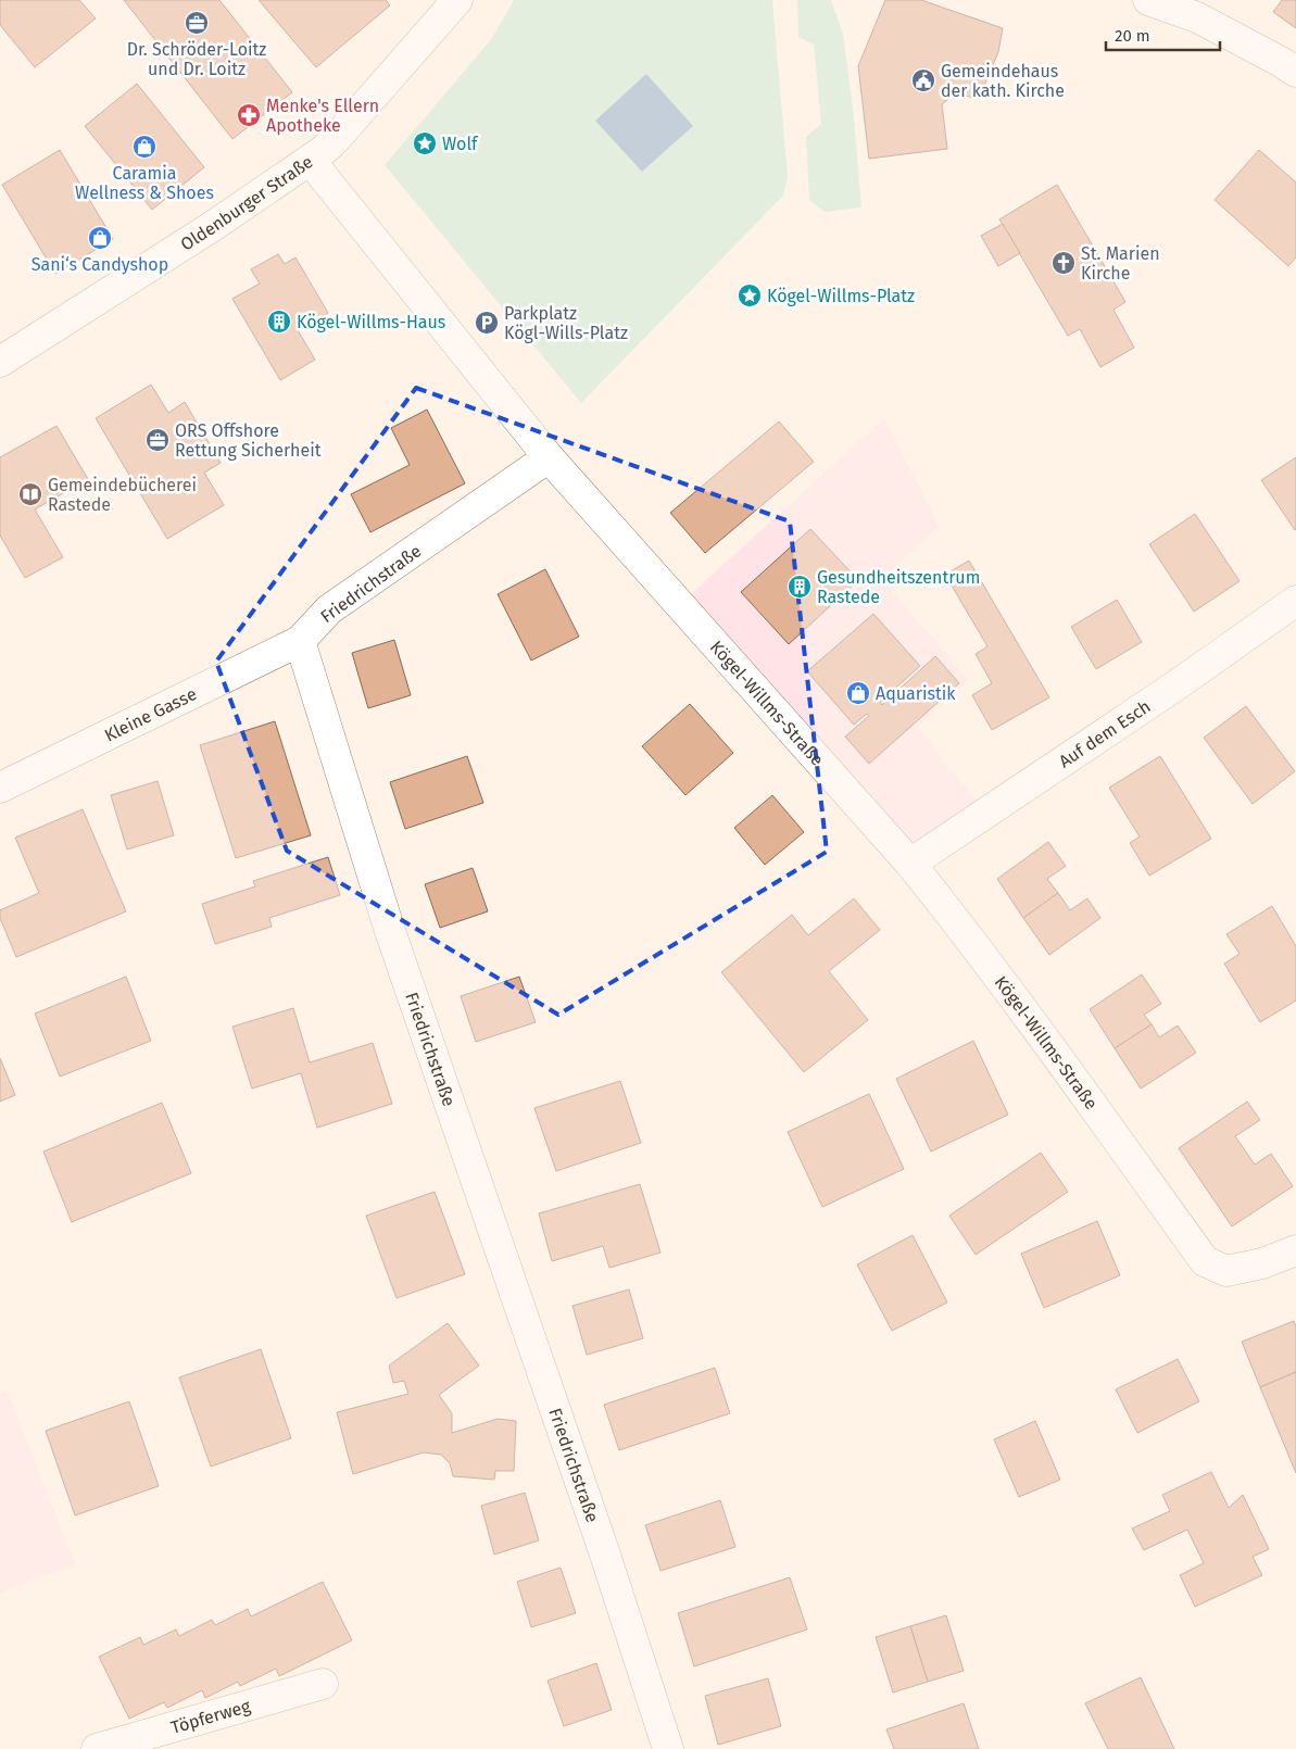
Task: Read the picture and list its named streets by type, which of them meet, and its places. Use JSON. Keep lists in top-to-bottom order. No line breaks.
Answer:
{"streets":{"street":["Oldenburger Straße","Friedrichstraße","Kögel-Willms-Straße","Kleine Gasse","Auf dem Esch","Töpferweg"]},"crossings":[["Oldenburger Straße","Kögel-Willms-Straße"],["Friedrichstraße","Kögel-Willms-Straße"],["Friedrichstraße","Kleine Gasse"],["Kögel-Willms-Straße","Auf dem Esch"]],"places":{"office":["Dr. Schröder-Loitz und Dr. Loitz","ORS Offshore Rettung Sicherheit"],"public building":["Gemeindehaus der kath. Kirche"],"pharmacy":["Menke's Ellern Apotheke"],"place":["Wolf","Kögel-Willms-Platz"],"shop":["Caramia Wellness & Shoes","Sani‘s Candyshop","Aquaristik"],"church":["St. Marien Kirche"],"building":["Kögel-Willms-Haus","Gesundheitszentrum Rastede"],"parking":["Parkplatz Kögl-Wills-Platz"],"library":["Gemeindebücherei Rastede"]},"scale_bar":"20 m"}
